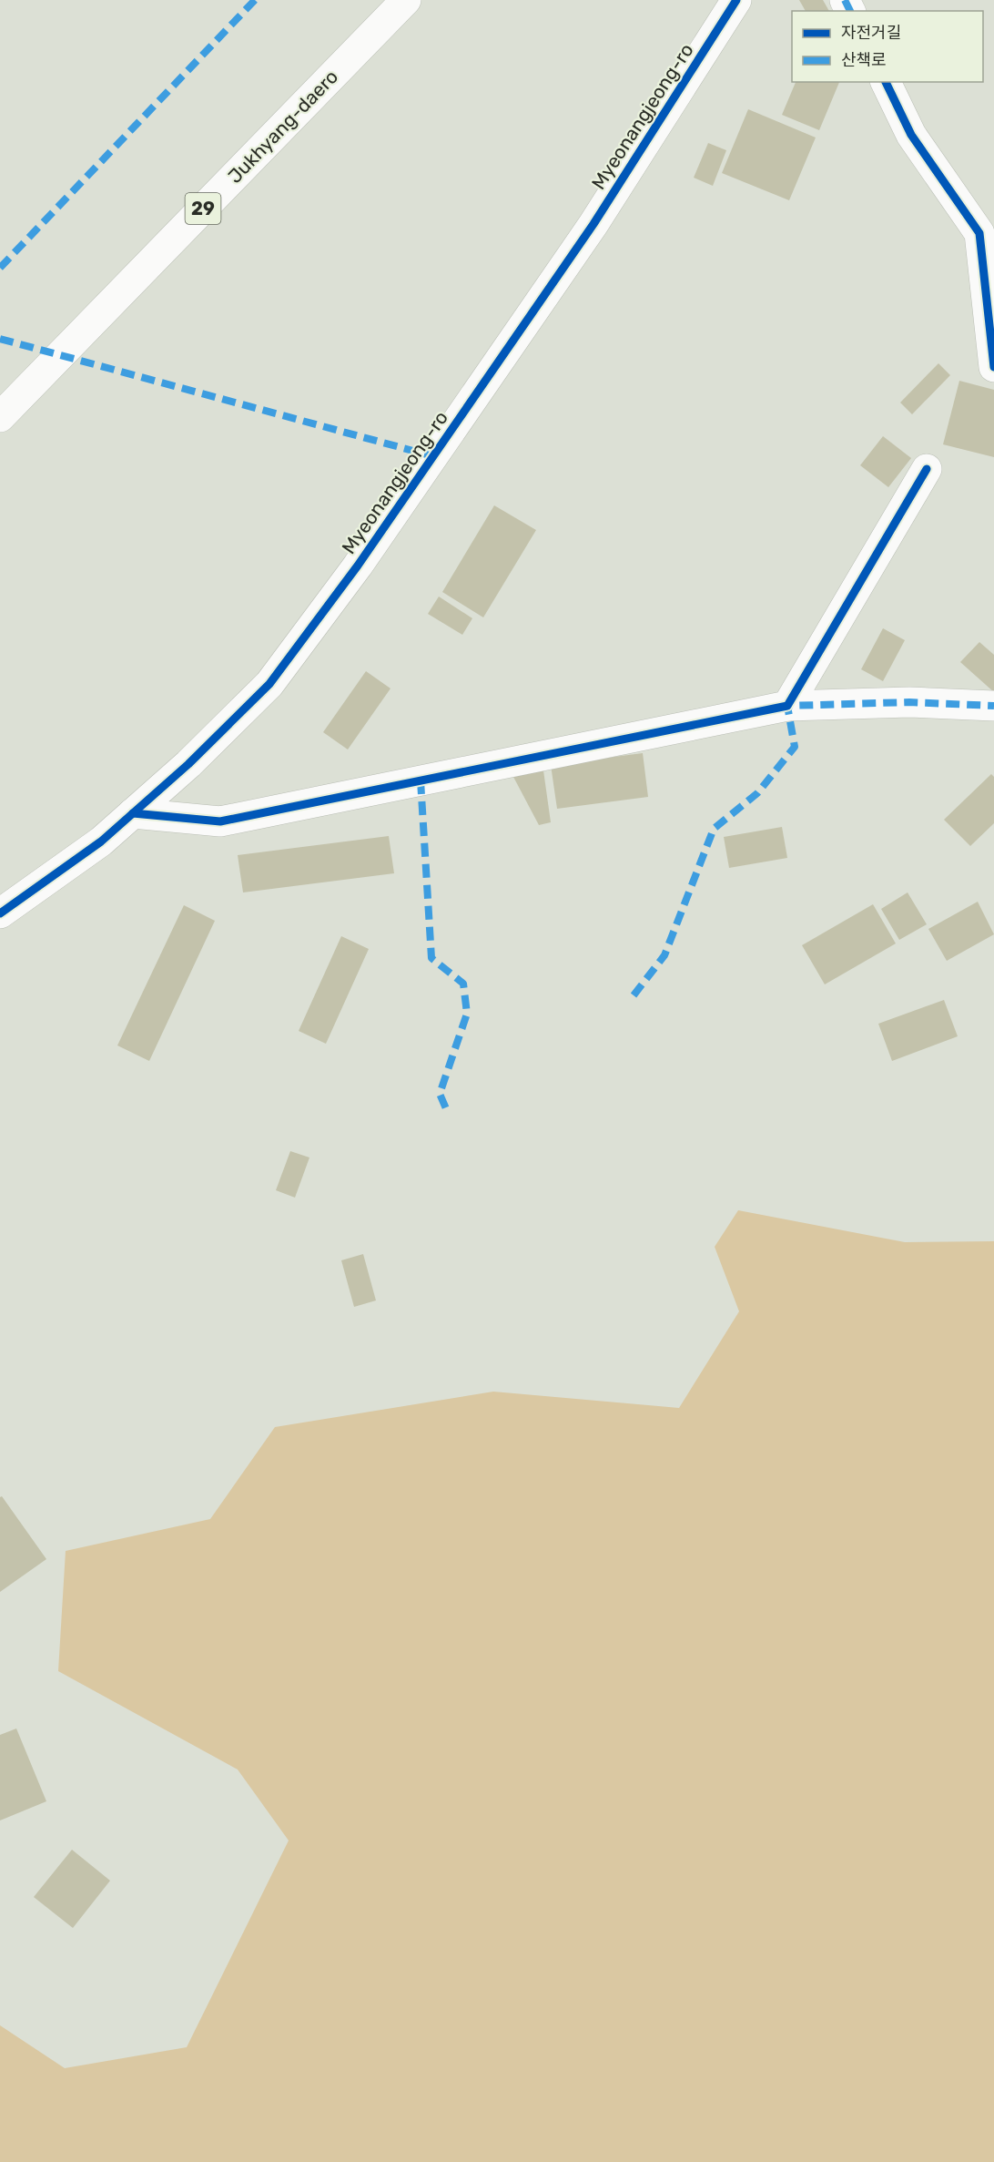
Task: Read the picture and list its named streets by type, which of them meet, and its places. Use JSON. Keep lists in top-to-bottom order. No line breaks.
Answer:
{"streets":{"street":["Myeonangjeong-ro","Jukhyang-daero","29"]},"legend":["자전거길","산책로"]}
